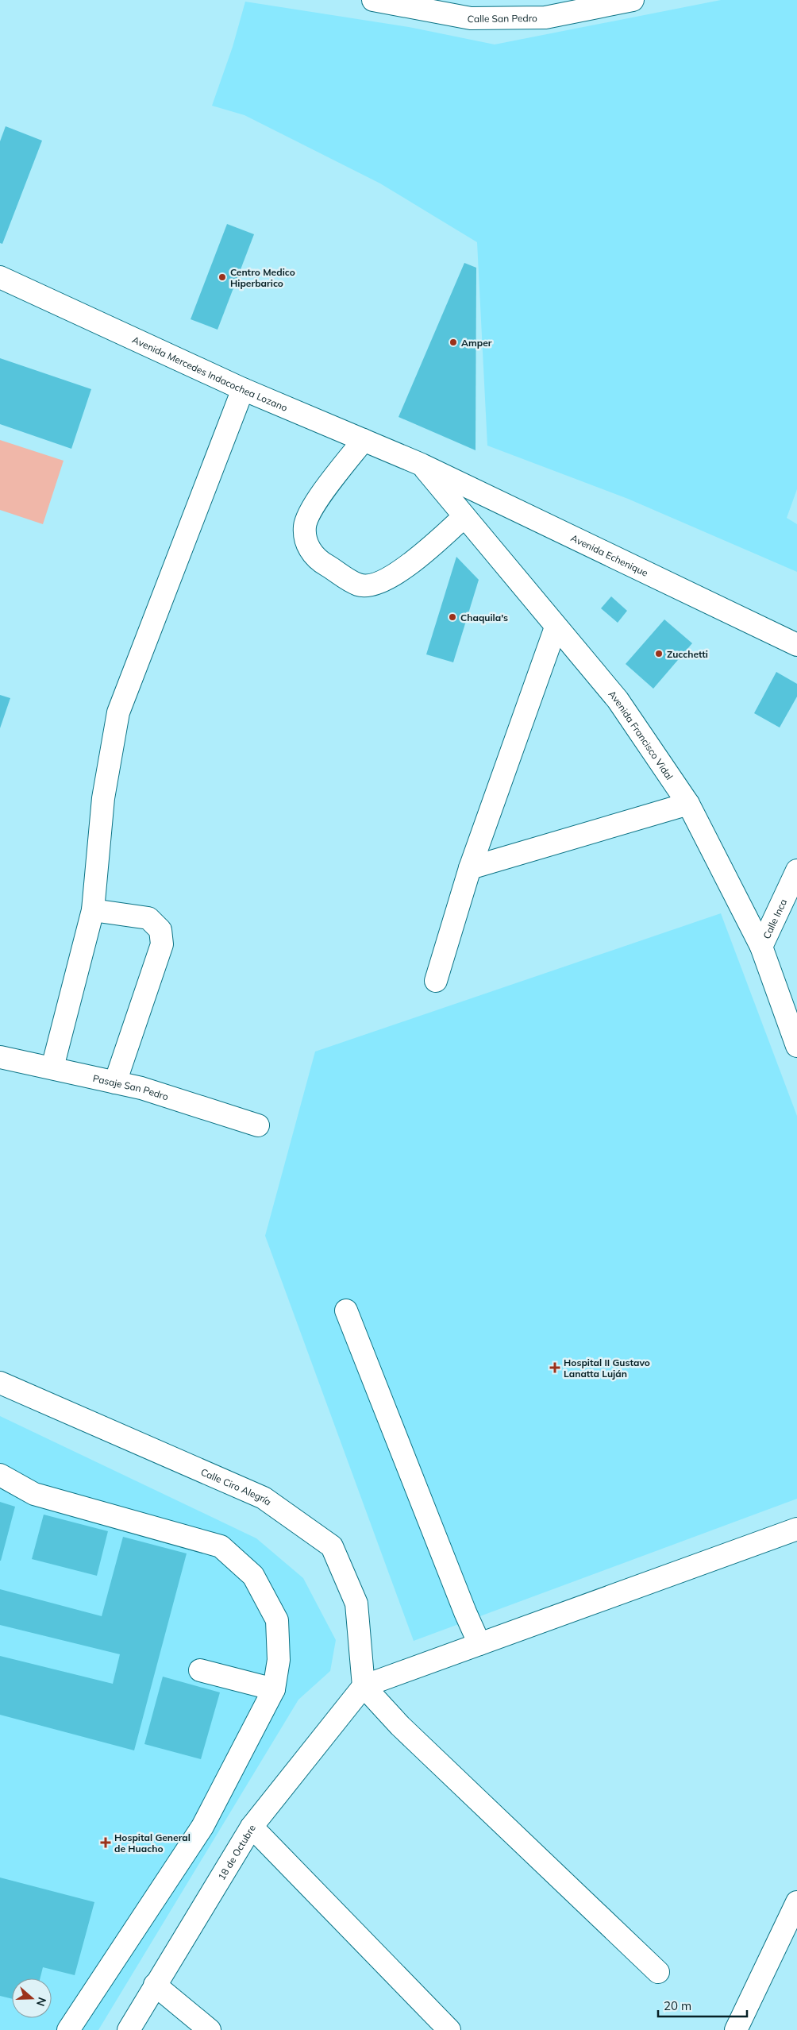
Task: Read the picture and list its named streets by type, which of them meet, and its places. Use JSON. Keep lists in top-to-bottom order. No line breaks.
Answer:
{"streets":{"street":["Calle San Pedro","Avenida Mercedes Indacochea Lozano","Avenida Echenique","Avenida Francisco Vidal","Calle Inca","Pasaje San Pedro","Calle Ciro Alegría","18 de Octubre"]},"crossings":[["Avenida Mercedes Indacochea Lozano","Avenida Echenique"],["Avenida Mercedes Indacochea Lozano","Avenida Francisco Vidal"],["Avenida Echenique","Avenida Francisco Vidal"],["Avenida Francisco Vidal","Calle Inca"],["Calle Ciro Alegría","18 de Octubre"]],"places":{"other":["Centro Medico Hiperbarico","Amper","Chaquila's","Zucchetti"],"health":["Hospital II Gustavo Lanatta Luján","Hospital General de Huacho"]},"scale_bar":"20 m","north":"right"}
